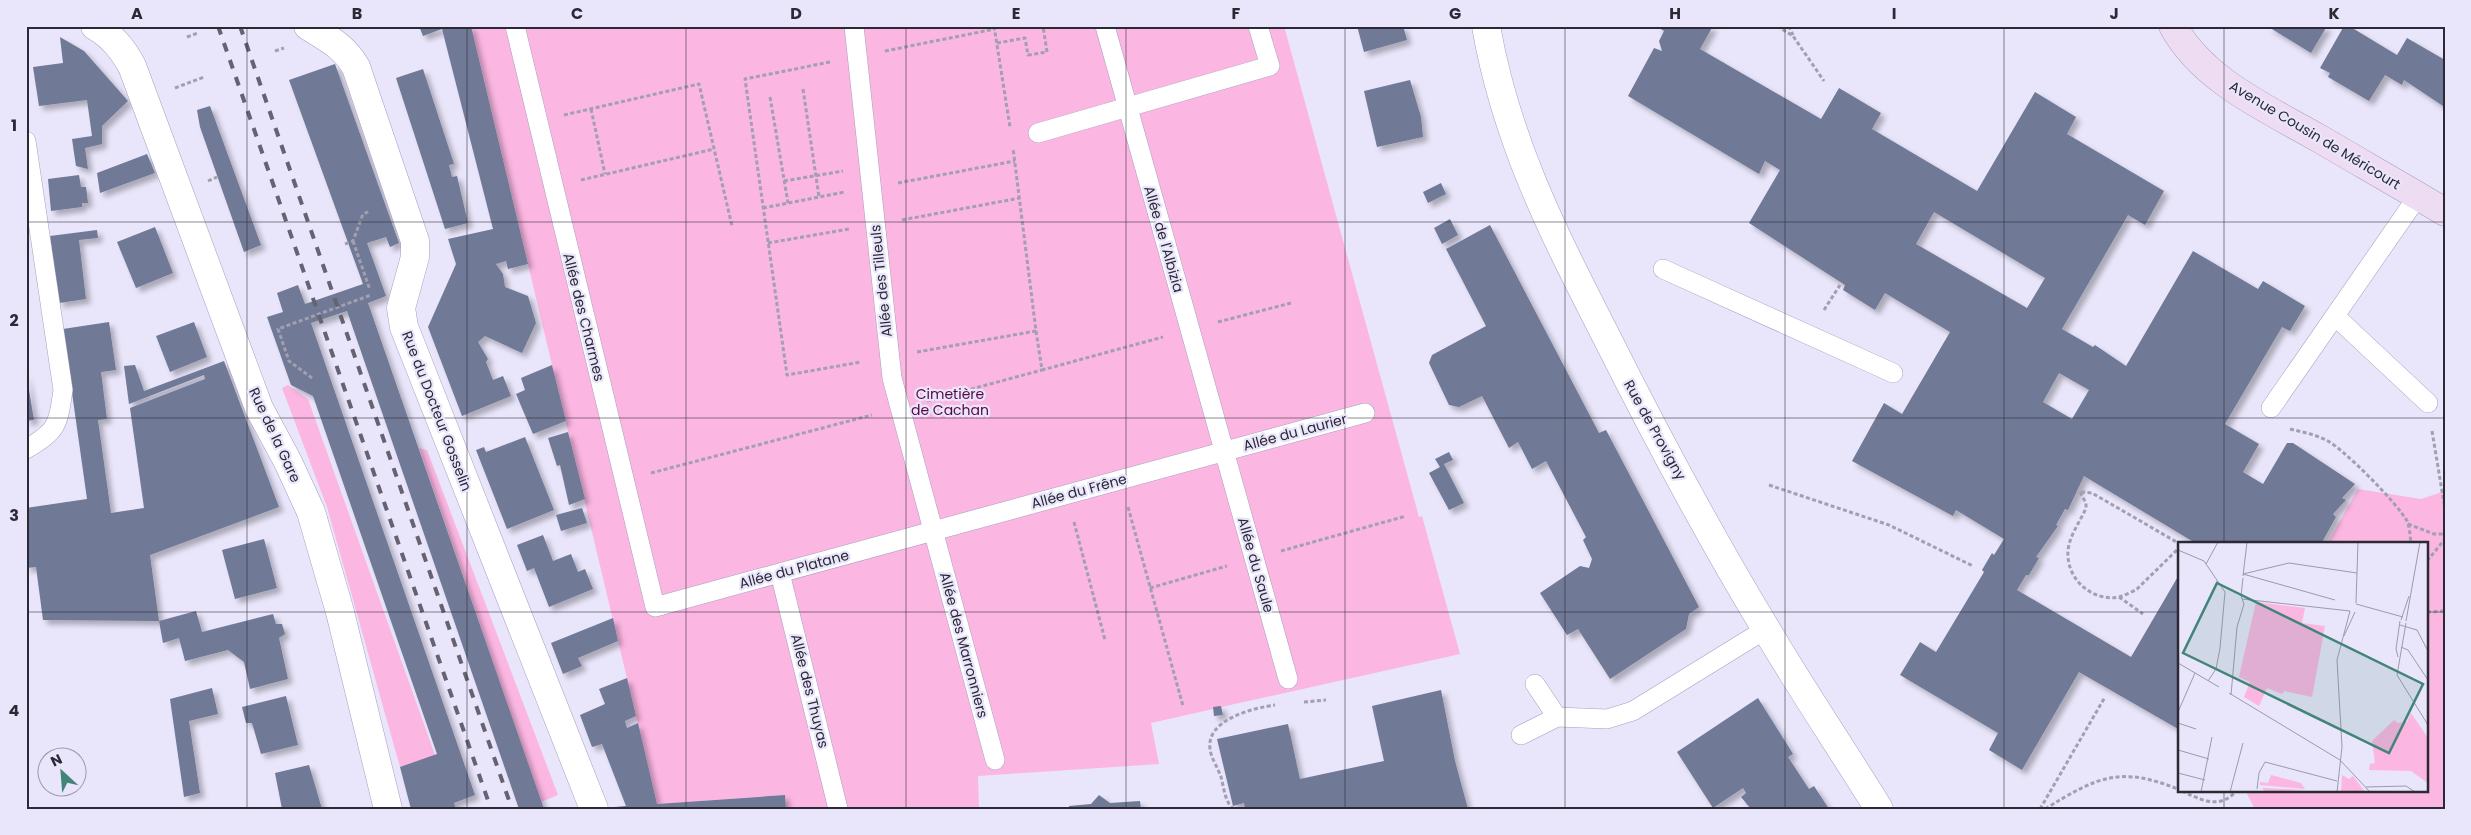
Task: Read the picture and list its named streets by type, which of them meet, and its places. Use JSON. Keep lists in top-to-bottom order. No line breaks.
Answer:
{"streets":{"main road":["Avenue Cousin de Méricourt"],"street":["Rue du Docteur Gosselin","Rue de Provigny","Rue de la Gare"],"lane":["Allée de l'Albizia","Allée des Tilleuls","Allée des Charmes","Allée du Laurier","Allée du Frêne","Allée du Saule","Allée du Platane","Allée des Marronniers","Allée des Thuyas"]},"crossings":[["Allée de l'Albizia","Allée du Laurier"],["Allée de l'Albizia","Allée du Frêne"],["Allée de l'Albizia","Allée du Saule"],["Allée des Tilleuls","Allée du Frêne"],["Allée des Tilleuls","Allée du Platane"],["Allée des Tilleuls","Allée des Marronniers"],["Allée des Charmes","Allée du Platane"],["Allée du Laurier","Allée du Frêne"],["Allée du Laurier","Allée du Saule"],["Allée du Frêne","Allée du Saule"],["Allée du Frêne","Allée du Platane"],["Allée du Frêne","Allée des Marronniers"],["Allée du Platane","Allée des Marronniers"],["Allée du Platane","Allée des Thuyas"]],"parks":["Cimetière de Cachan"],"north":"top left","grid":{"columns":["A","B","C","D","E","F","G","H","I","J","K"],"rows":["1","2","3","4"]}}
